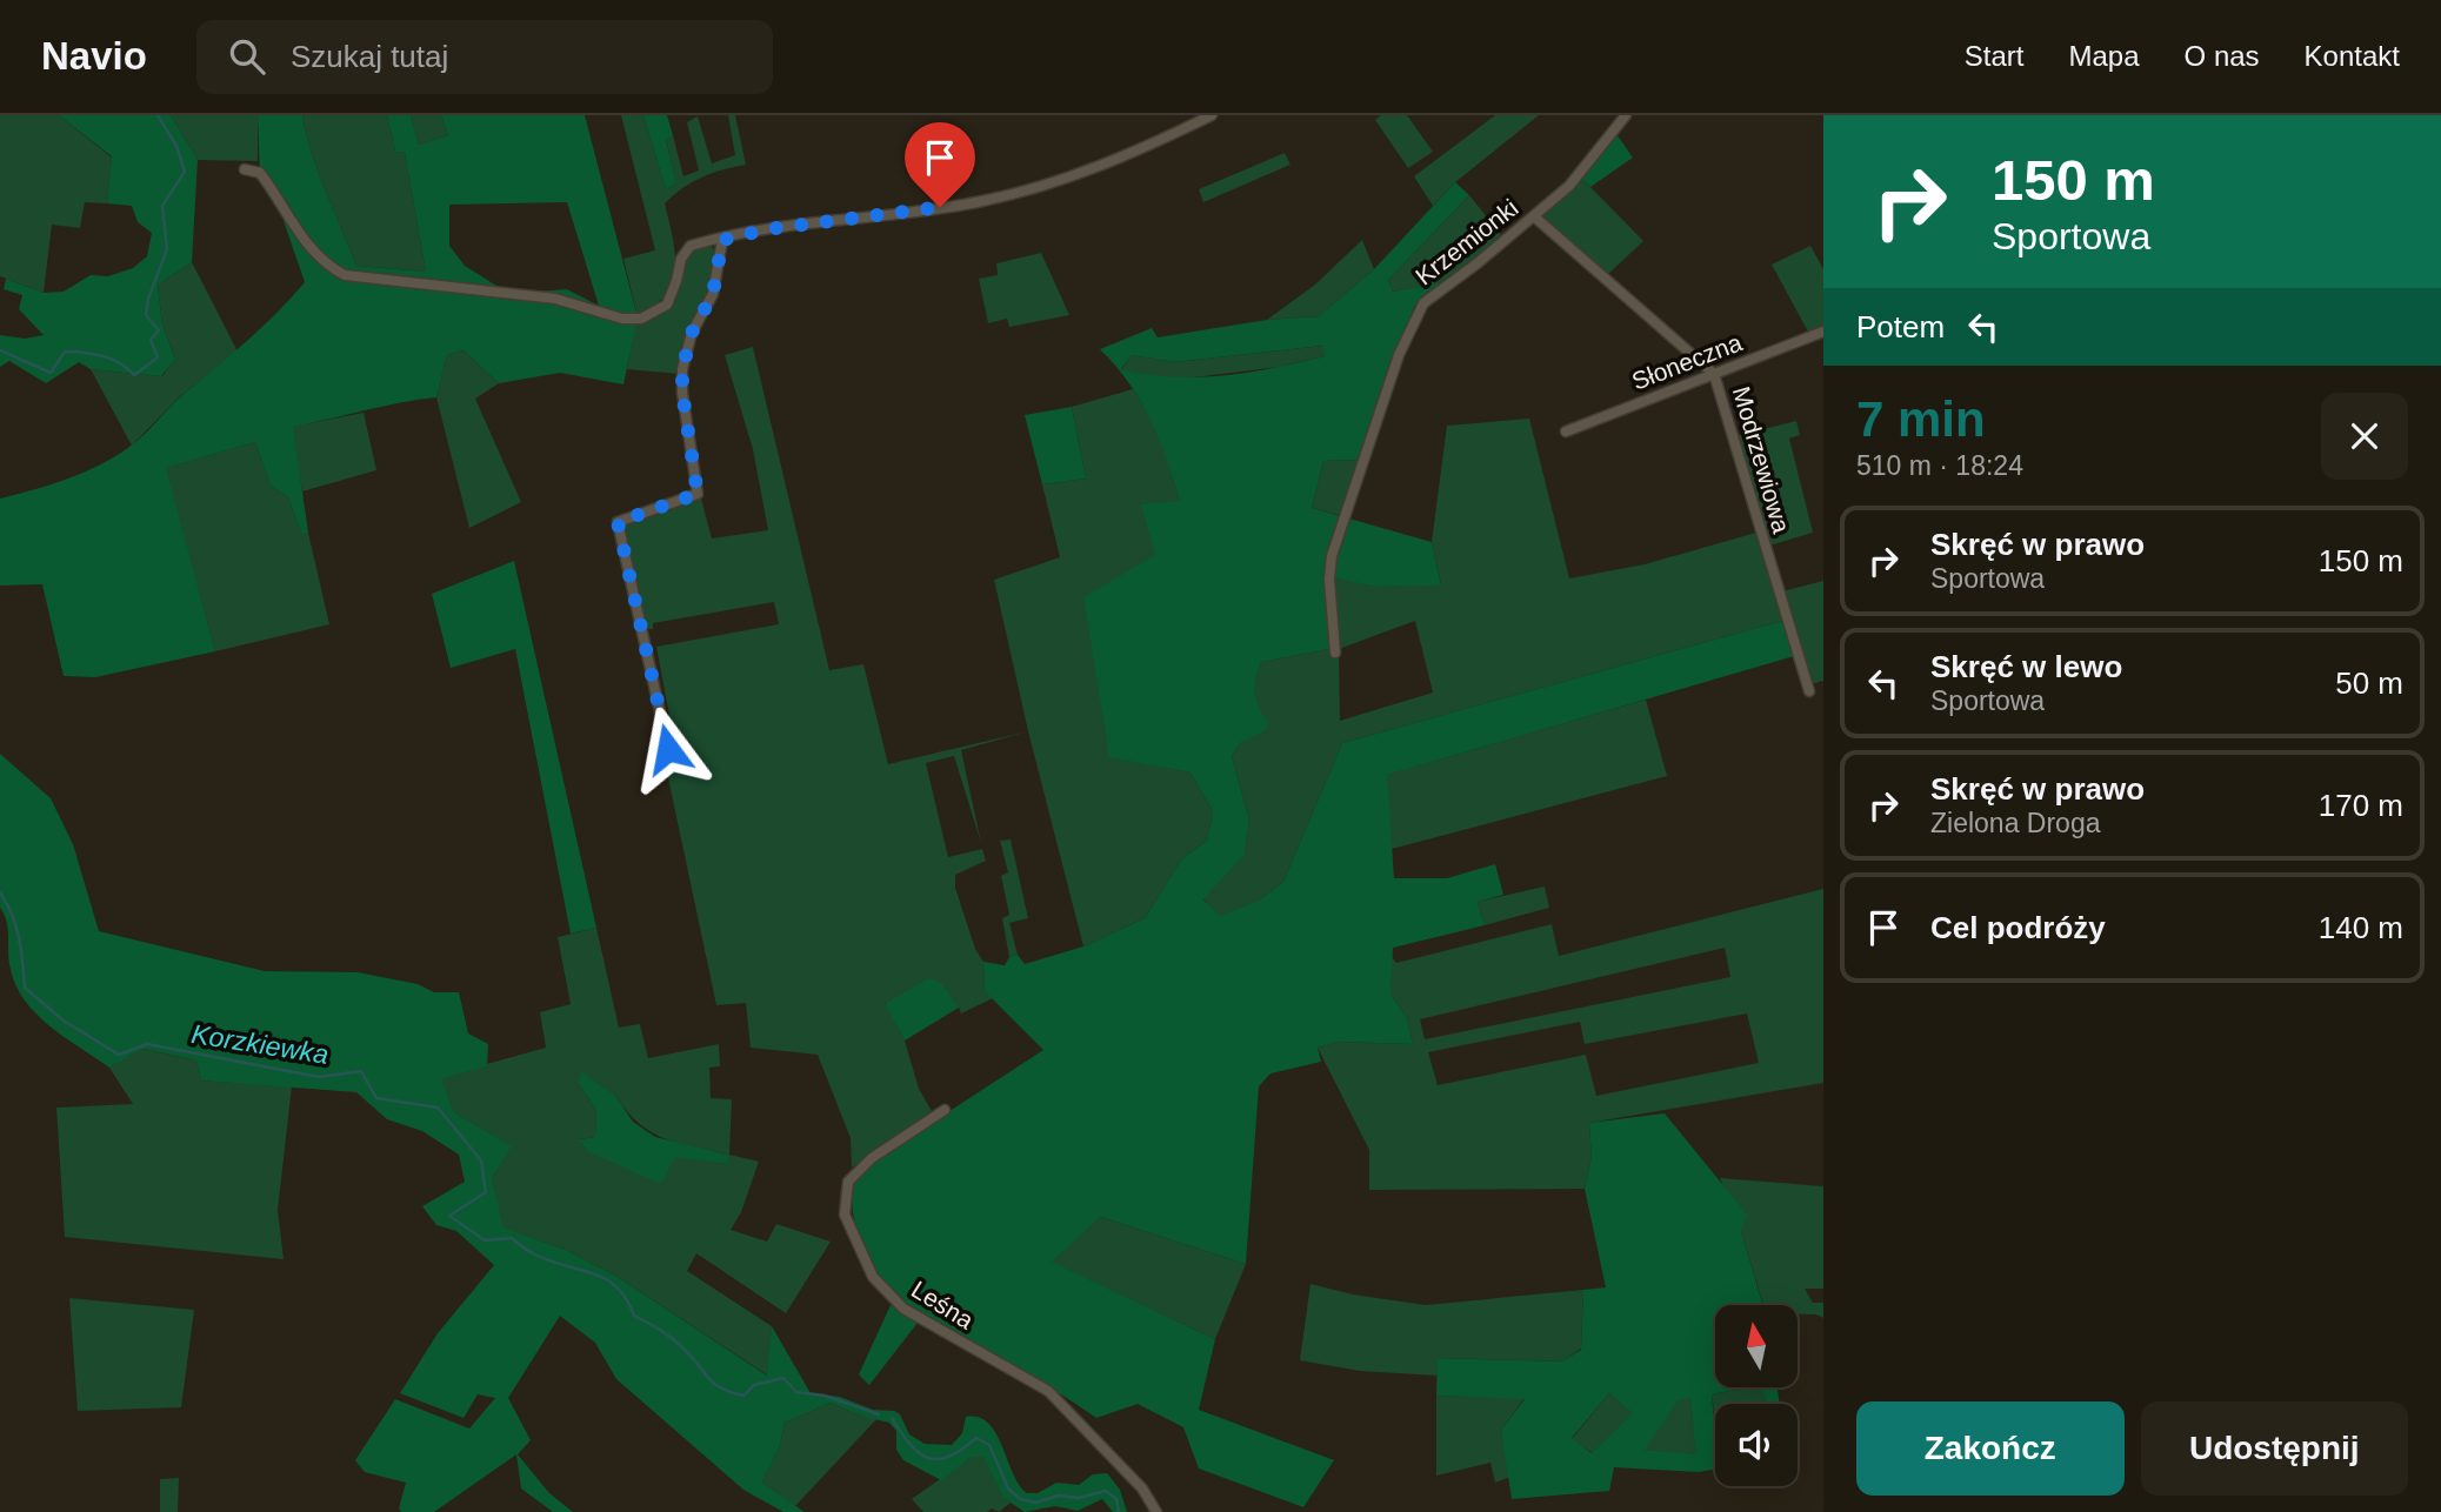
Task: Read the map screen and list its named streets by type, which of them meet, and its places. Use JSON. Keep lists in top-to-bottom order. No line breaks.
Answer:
{"streets":{"street":["Krzemionki","Słoneczna","Modrzewiowa","Leśna"]},"crossings":[["Krzemionki","Modrzewiowa"],["Słoneczna","Modrzewiowa"]],"water":["Korzkiewka"],"north":"top","page":{"header":"Navio","search":"Szukaj tutaj","nav":["Start","Mapa","O nas","Kontakt"],"turn":["150 m","Sportowa"],"then":"Potem","heading":["7 min","510 m · 18:24"],"list":[{"name":"Skręć w prawo","note":"Sportowa","value":"150 m"},{"name":"Skręć w lewo","note":"Sportowa","value":"50 m"},{"name":"Skręć w prawo","note":"Zielona Droga","value":"170 m"},{"name":"Cel podróży","value":"140 m"}],"buttons":["Zakończ","Udostępnij"]}}
